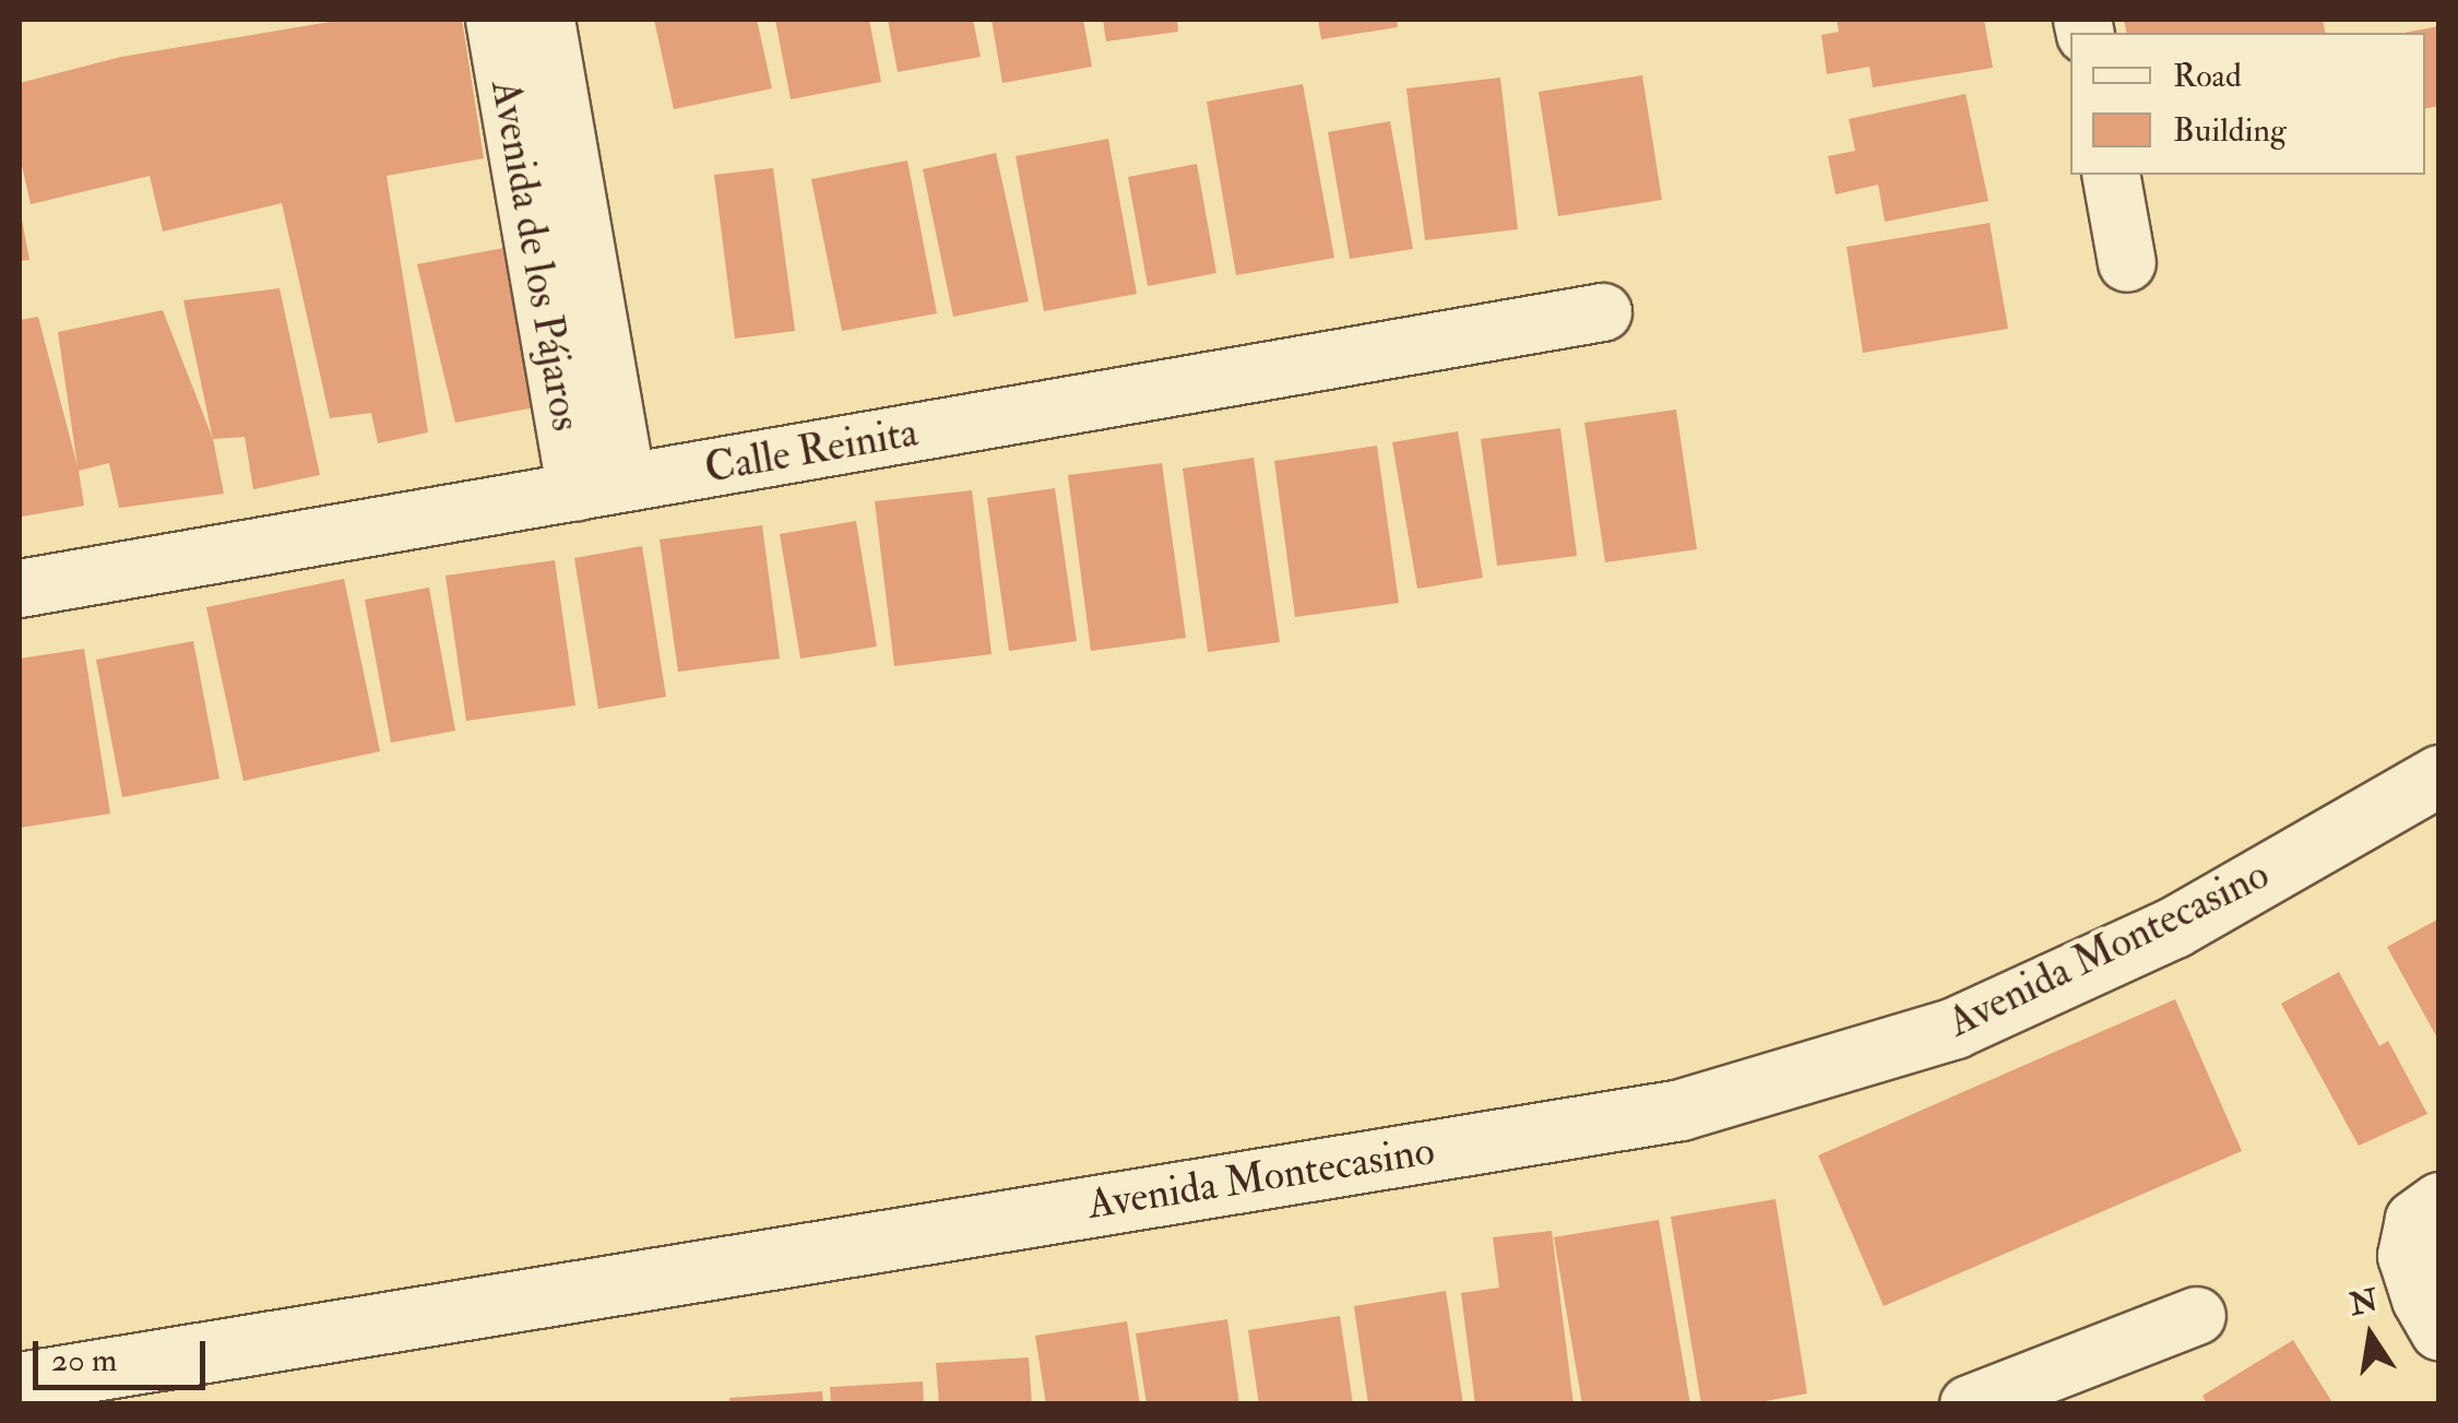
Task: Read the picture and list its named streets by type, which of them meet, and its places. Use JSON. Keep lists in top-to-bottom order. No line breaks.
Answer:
{"streets":{"street":["Avenida de los Pájaros","Calle Reinita","Avenida Montecasino"]},"crossings":[["Avenida de los Pájaros","Calle Reinita"]],"legend":["Road","Building"],"scale_bar":"20 m","north":"top"}
